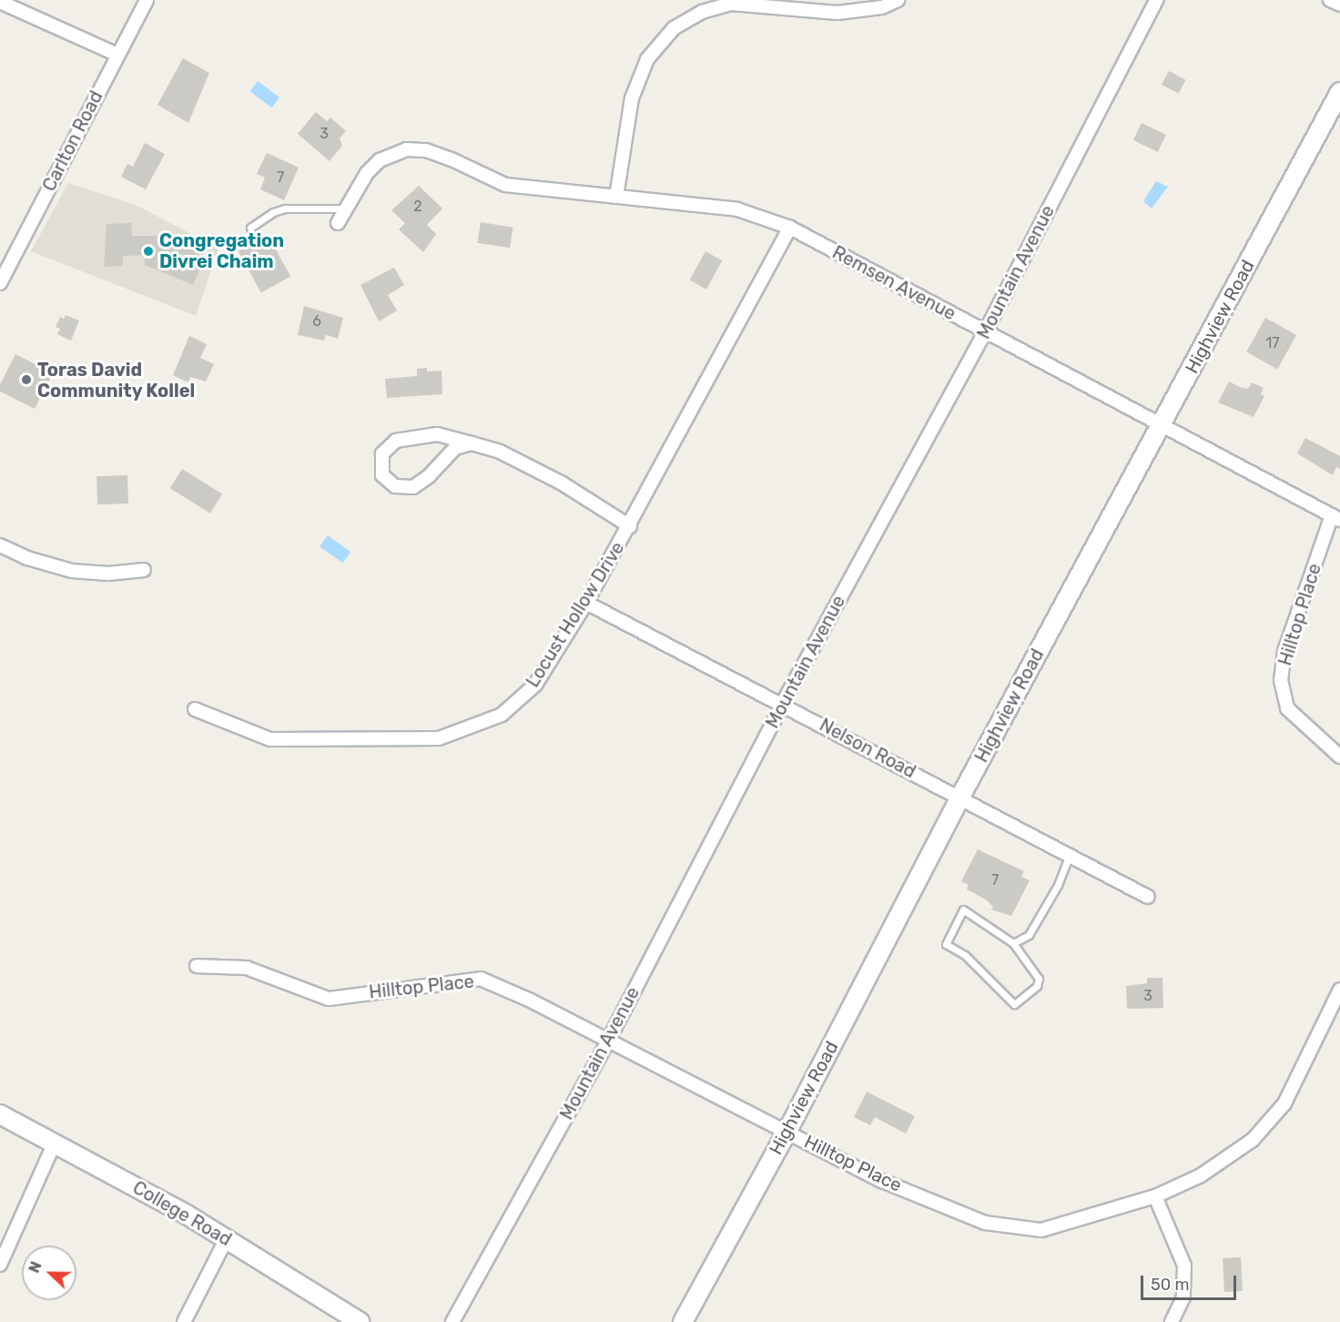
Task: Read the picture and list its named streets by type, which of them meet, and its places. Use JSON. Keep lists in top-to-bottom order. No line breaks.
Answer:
{"streets":{"street":["Carlton Road","Mountain Avenue","Remsen Avenue","Highview Road","Locust Hollow Drive","Hilltop Place","Nelson Road","College Road"]},"crossings":[["Mountain Avenue","Remsen Avenue"],["Mountain Avenue","Hilltop Place"],["Mountain Avenue","Nelson Road"],["Remsen Avenue","Highview Road"],["Remsen Avenue","Locust Hollow Drive"],["Remsen Avenue","Hilltop Place"],["Highview Road","Hilltop Place"],["Highview Road","Nelson Road"],["Locust Hollow Drive","Nelson Road"]],"places":["Congregation Divrei Chaim","Toras David Community Kollel"],"house_numbers":["3","7","2","6","17","7","3"],"scale_bar":"50 m","north":"left"}
